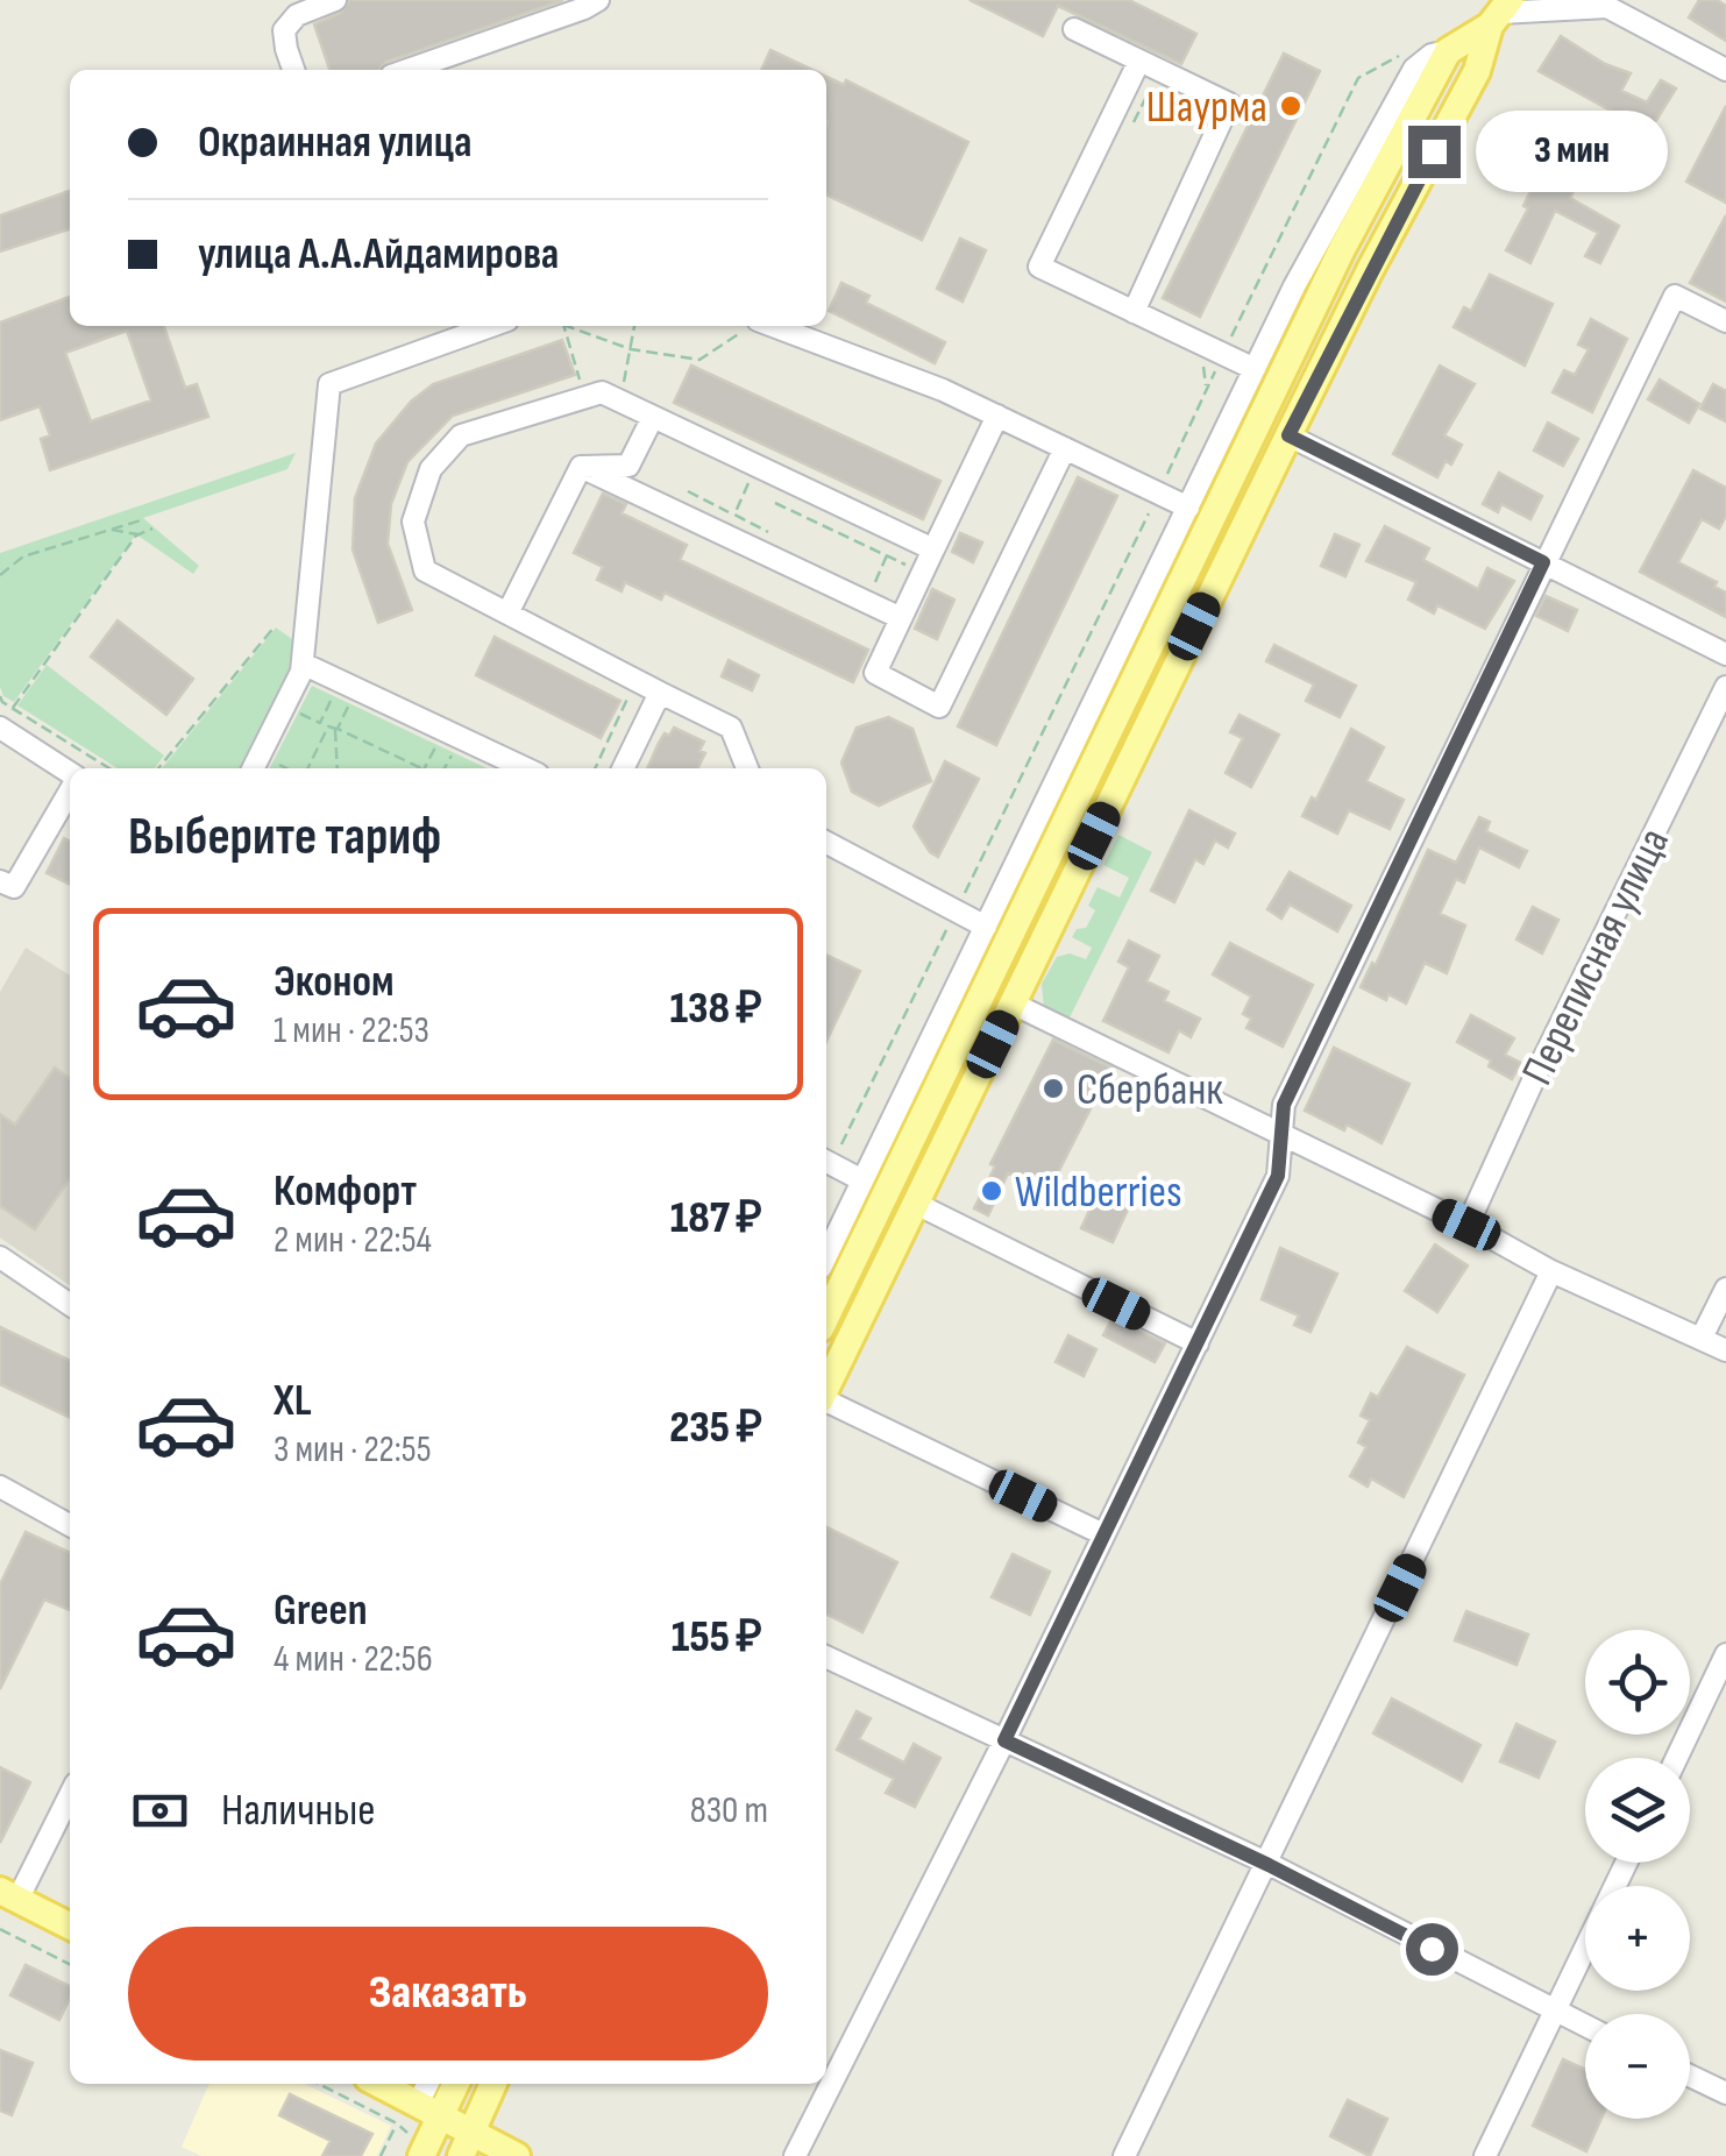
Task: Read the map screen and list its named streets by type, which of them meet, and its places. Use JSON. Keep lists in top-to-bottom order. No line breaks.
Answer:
{"streets":{"street":["Переписная улица"]},"places":["Шаурма","Сбербанк","Wildberries"],"page":{"banner":["Окраинная улица","улица А.А.Айдамирова"],"bubble":"3 мин","heading":"Выберите тариф","list":[{"name":"Эконом","note":"1 мин · 22:53","value":"138 ₽"},{"name":"Комфорт","note":"2 мин · 22:54","value":"187 ₽"},{"name":"XL","note":"3 мин · 22:55","value":"235 ₽"},{"name":"Green","note":"4 мин · 22:56","value":"155 ₽"}],"map_buttons":["+","−"],"pay":["Наличные","830 m"],"buttons":"Заказать"}}
